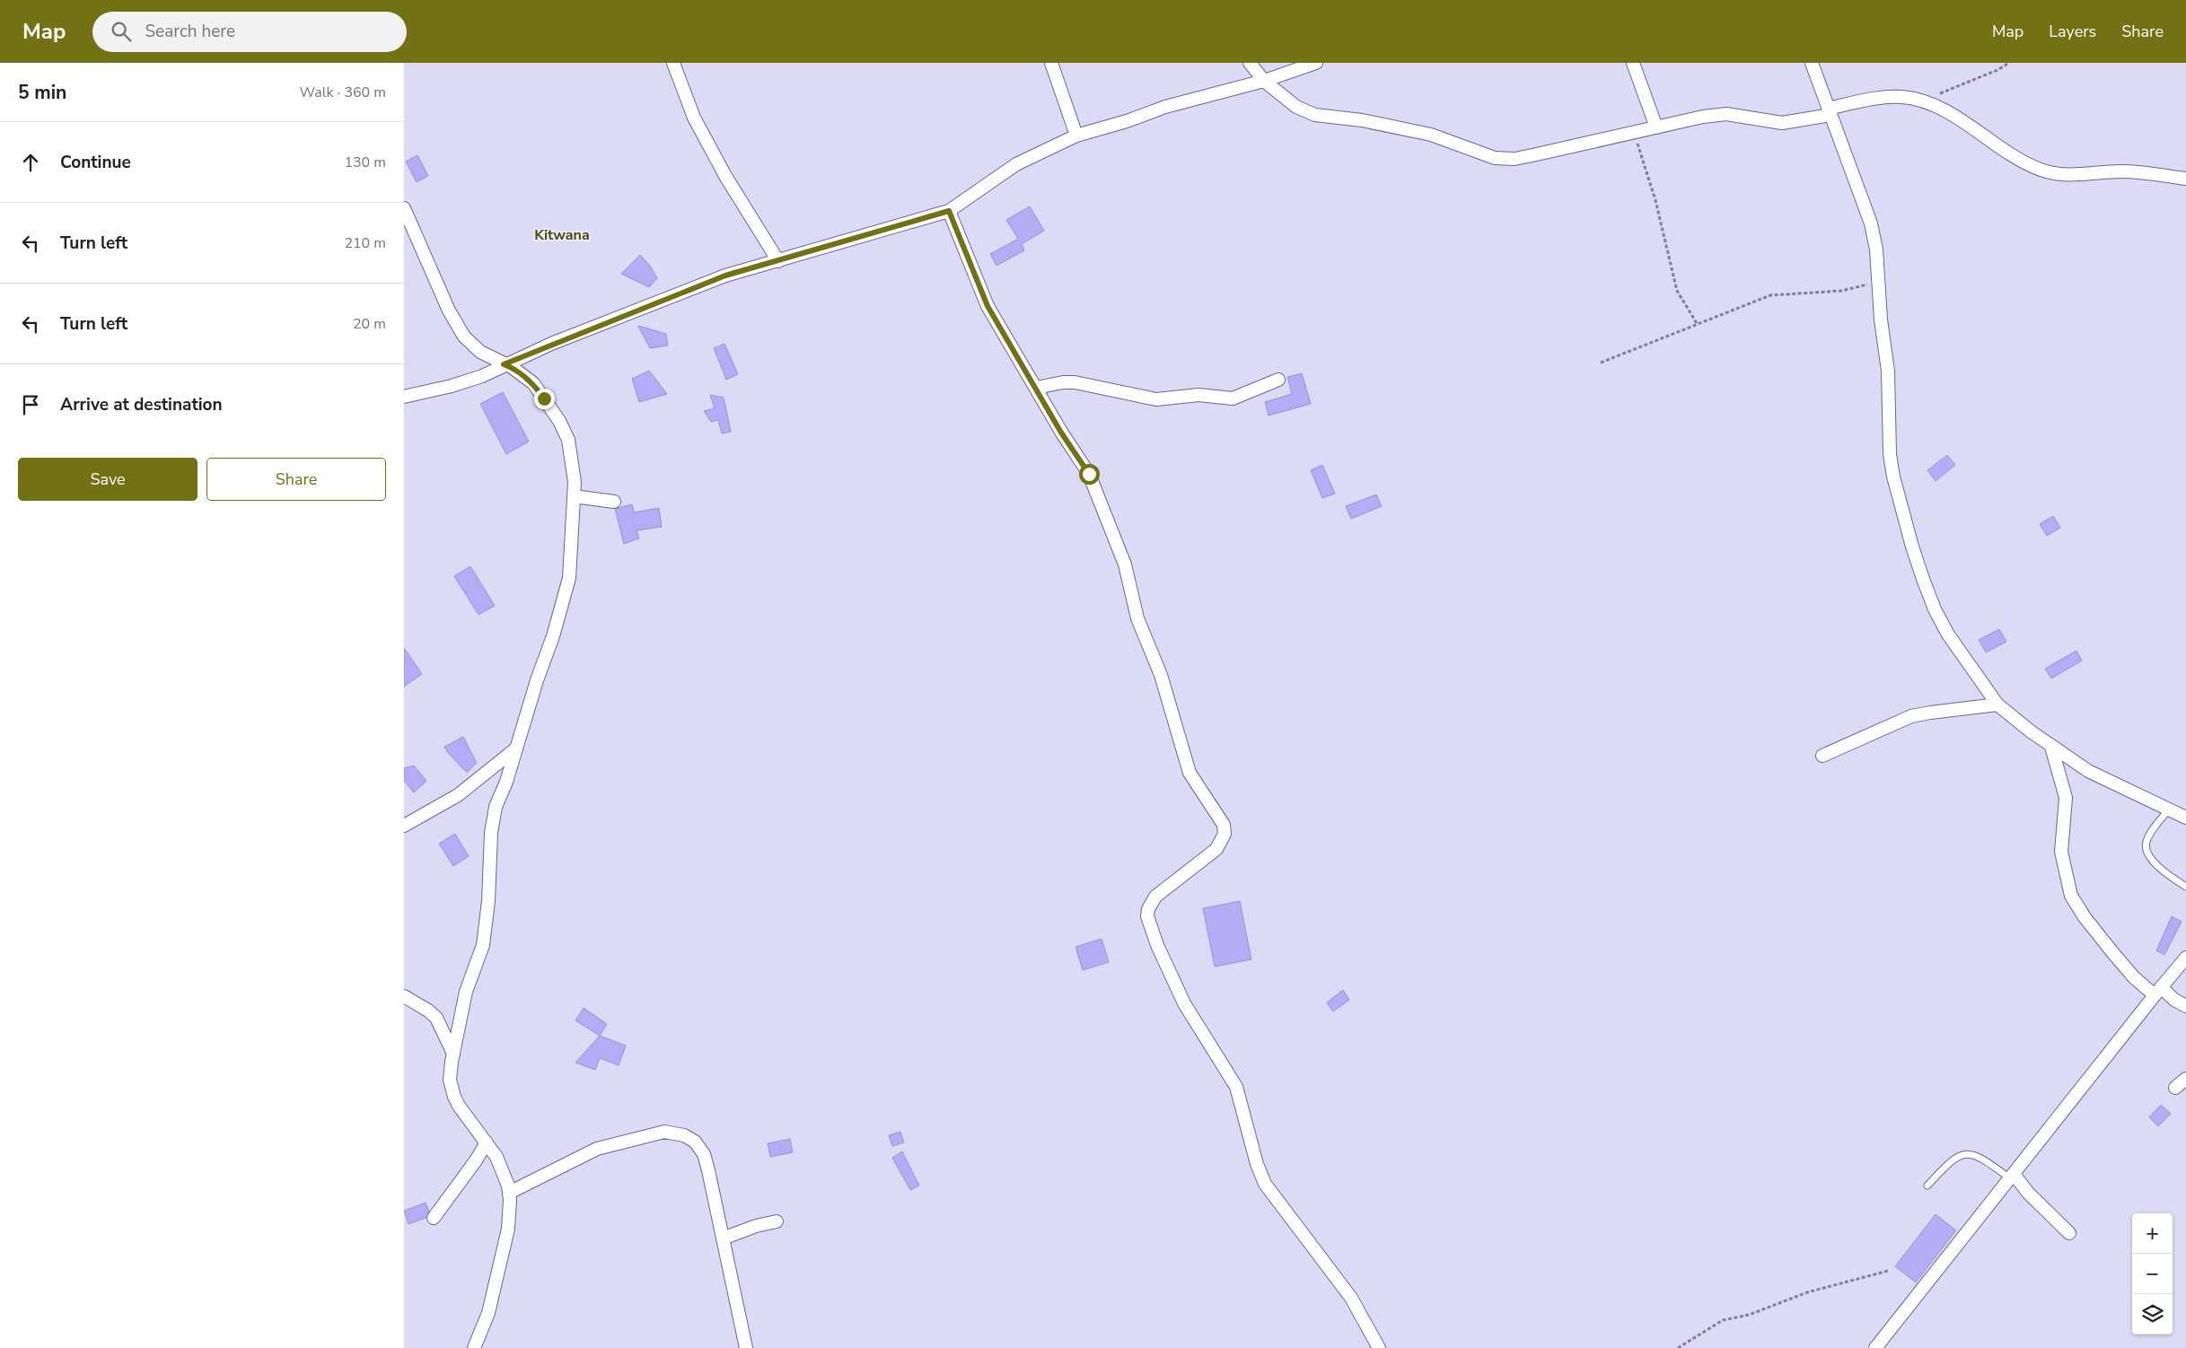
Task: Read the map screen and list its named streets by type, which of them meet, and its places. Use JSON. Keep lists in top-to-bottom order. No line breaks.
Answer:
{"districts":["Kitwana"],"page":{"header":"Map","search":"Search here","nav":["Map","Layers","Share"],"heading":["5 min","Walk · 360 m"],"list":[["Continue","130 m"],["Turn left","210 m"],["Turn left","20 m"],"Arrive at destination"],"buttons":["Save","Share"],"map_buttons":["+","−"]}}
